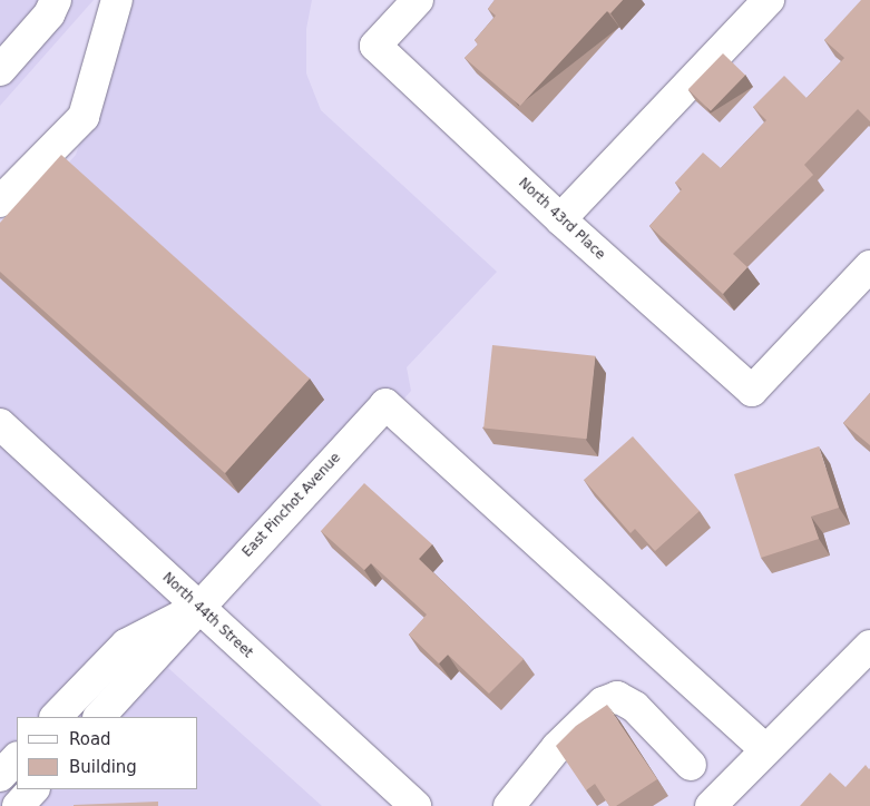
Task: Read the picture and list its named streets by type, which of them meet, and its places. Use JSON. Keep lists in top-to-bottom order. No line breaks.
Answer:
{"streets":{"street":["North 43rd Place","East Pinchot Avenue","North 44th Street"]},"crossings":[["East Pinchot Avenue","North 44th Street"]],"legend":["Road","Building"]}
